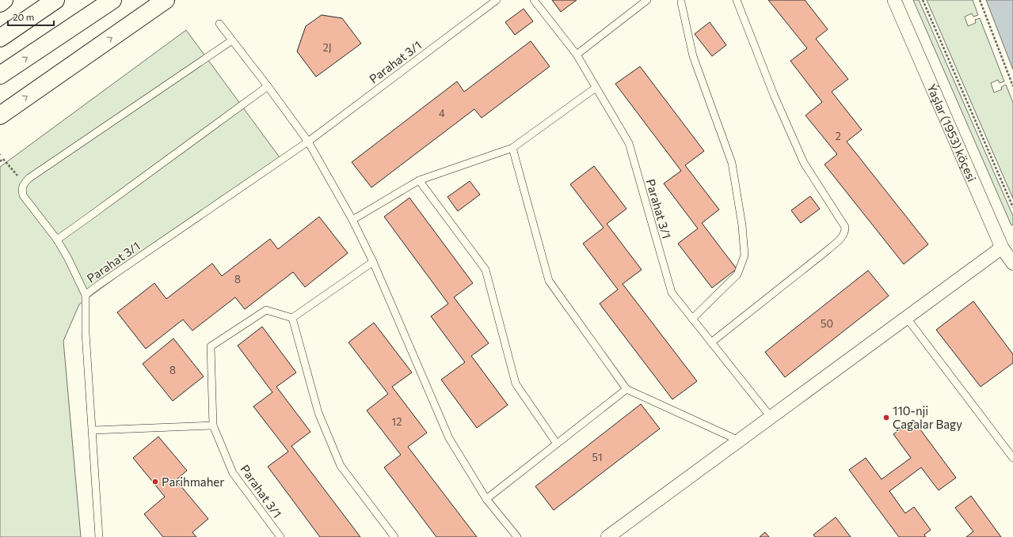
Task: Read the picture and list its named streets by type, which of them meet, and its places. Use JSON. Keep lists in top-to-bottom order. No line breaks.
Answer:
{"streets":{"street":["Ýaşlar (1953) köçesi"],"lane":["Parahat 3/1"]},"places":["110-nji Çagalar Bagy","Parihmaher"],"house_numbers":["2J","4","2","8","50","8","12","51"],"scale_bar":"20 m"}
